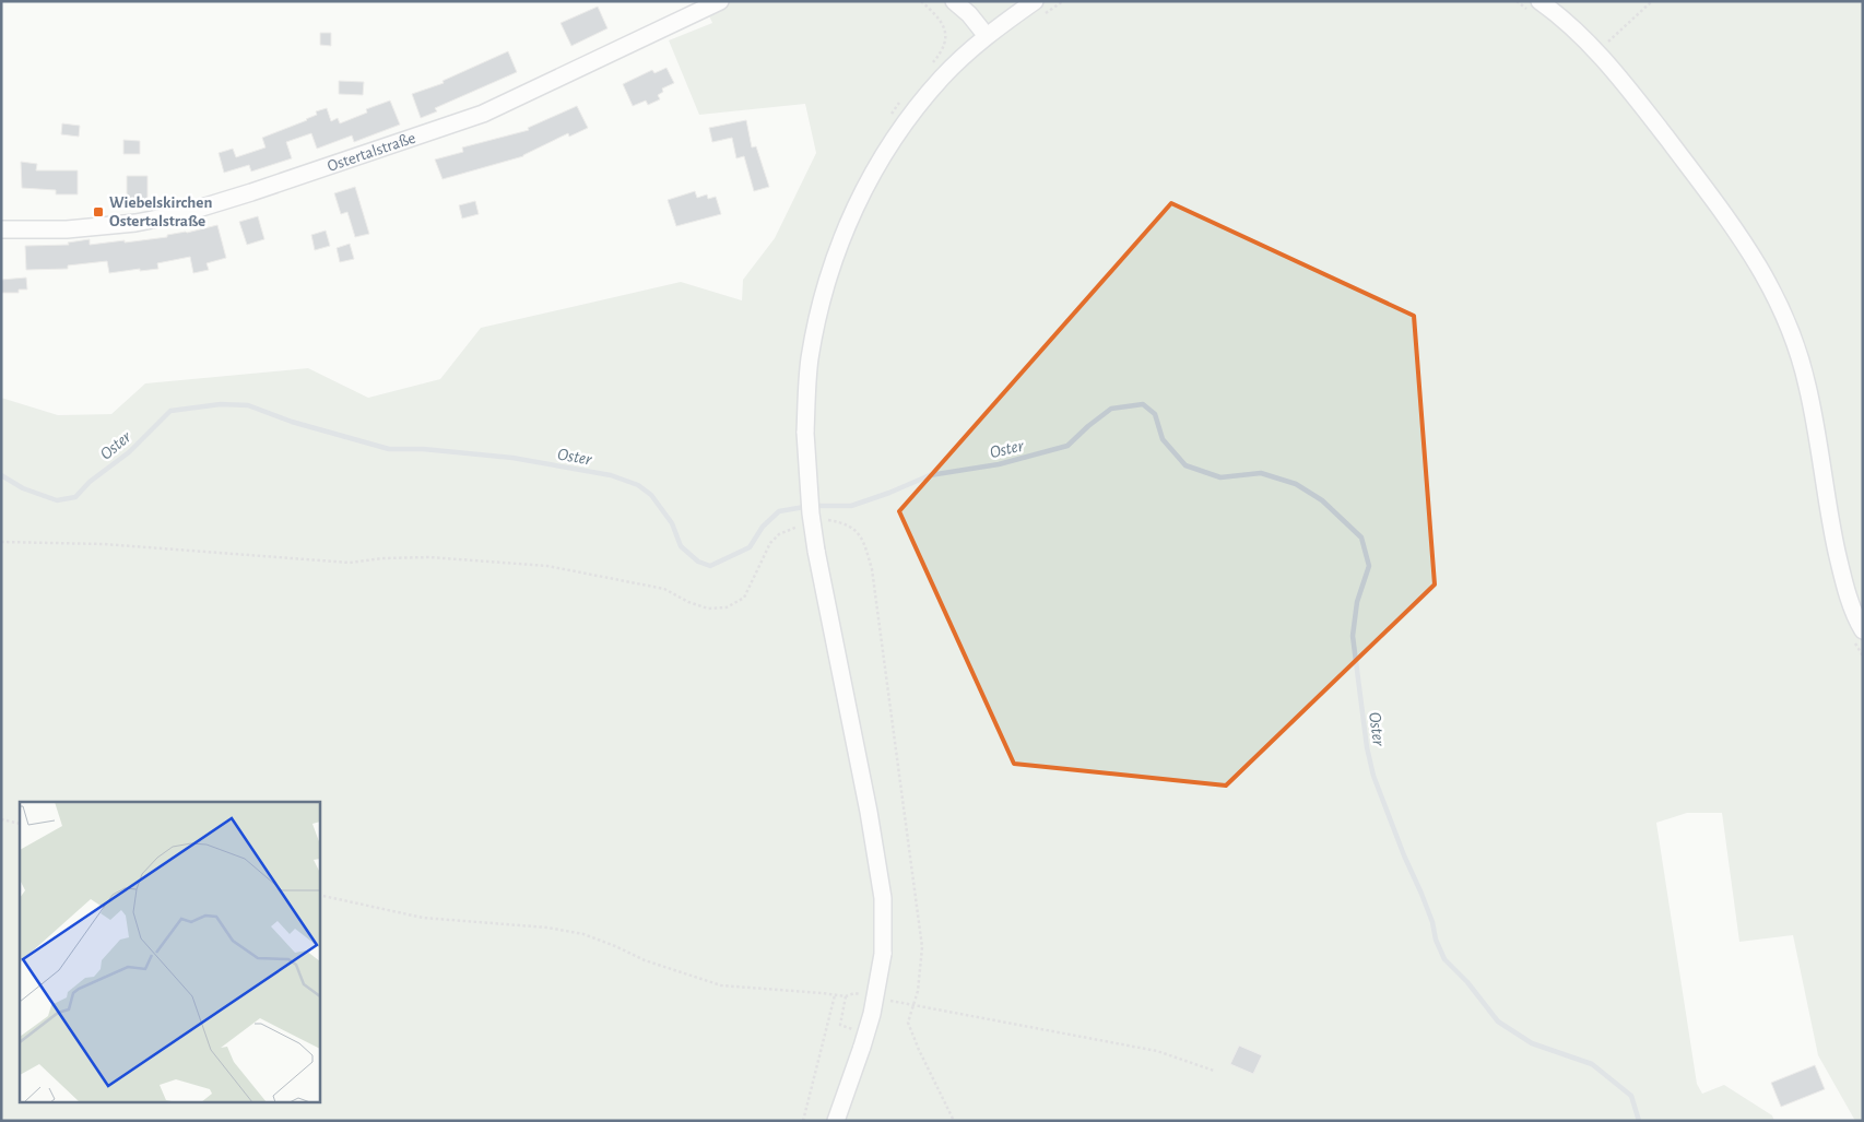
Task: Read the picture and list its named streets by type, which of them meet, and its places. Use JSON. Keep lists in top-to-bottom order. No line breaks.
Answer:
{"streets":{"main road":["Ostertalstraße"]},"water":["Oster"],"places":{"transit":["Wiebelskirchen Ostertalstraße"]}}
